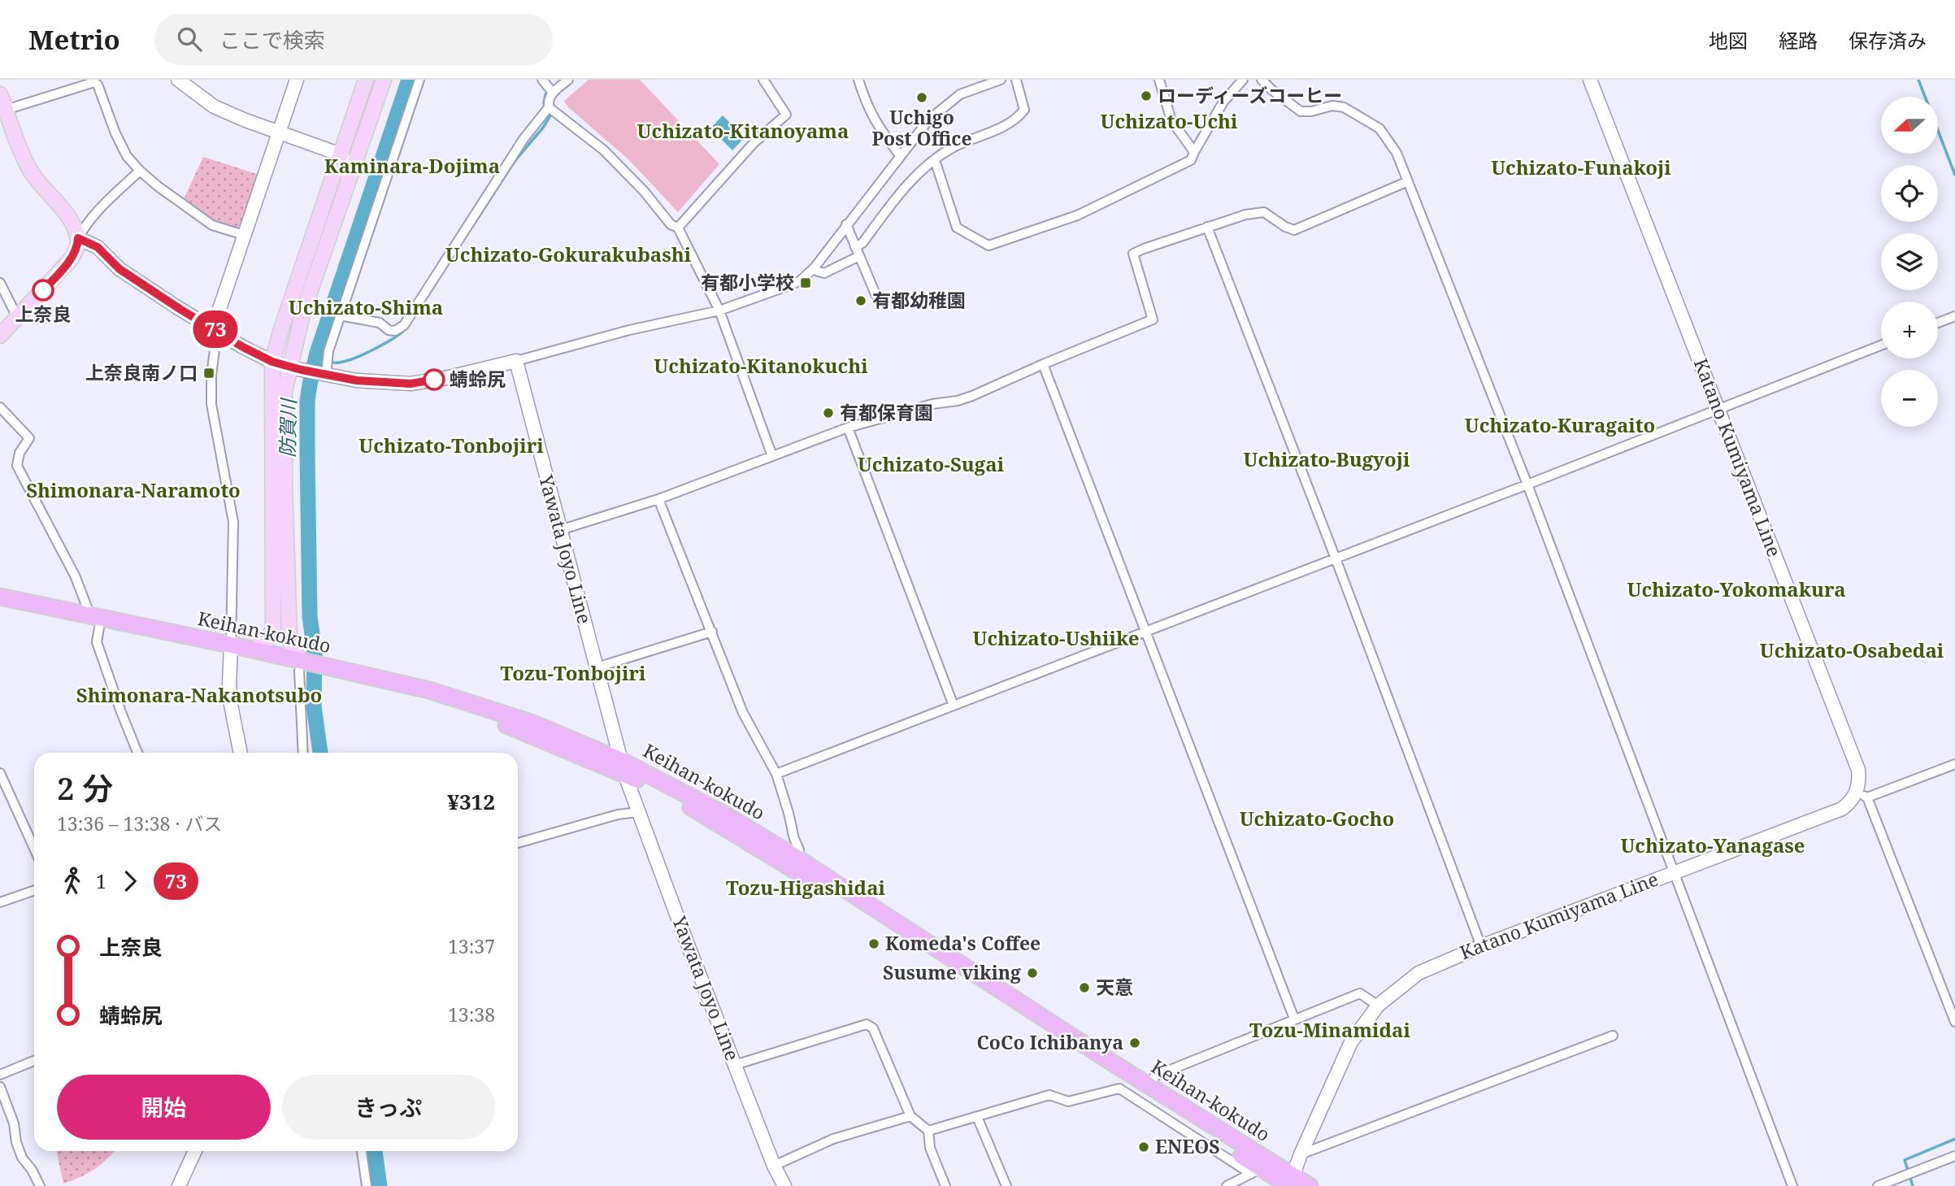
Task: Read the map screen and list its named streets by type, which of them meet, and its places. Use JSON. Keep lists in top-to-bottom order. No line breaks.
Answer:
{"streets":{"highway":["Keihan-kokudo"],"main road":["Katano Kumiyama Line","Yawata Joyo Line"]},"crossings":[["Katano Kumiyama Line","Keihan-kokudo"],["Yawata Joyo Line","Keihan-kokudo"]],"districts":["Uchizato-Uchi","Uchizato-Kitanoyama","Kaminara-Dojima","Uchizato-Funakoji","Uchizato-Gokurakubashi","Uchizato-Shima","Uchizato-Kitanokuchi","Uchizato-Kuragaito","Uchizato-Tonbojiri","Uchizato-Bugyoji","Uchizato-Sugai","Shimonara-Naramoto","Uchizato-Yokomakura","Uchizato-Ushiike","Uchizato-Osabedai","Tozu-Tonbojiri","Shimonara-Nakanotsubo","Uchizato-Gocho","Uchizato-Yanagase","Tozu-Higashidai","Tozu-Minamidai"],"water":["防賀川"],"places":{"other":["ローディーズコーヒー","Uchigo Post Office","上奈良","有都幼稚園","蜻蛉尻","有都保育園","Komeda's Coffee","Susume viking","天意","CoCo Ichibanya","ENEOS"],"transit":["有都小学校","上奈良南ノ口"]},"lines":["bus line 73"],"north":"left","page":{"header":"Metrio","search":"ここで検索","nav":["地図","経路","保存済み"],"on_map":"73","map_buttons":["+","−"],"heading":["2 分","13:36 – 13:38 · バス","¥312"],"legs":["1","73"],"list":[{"name":"上奈良","value":"13:37"},{"name":"蜻蛉尻","value":"13:38"}],"buttons":["開始","きっぷ"]}}
